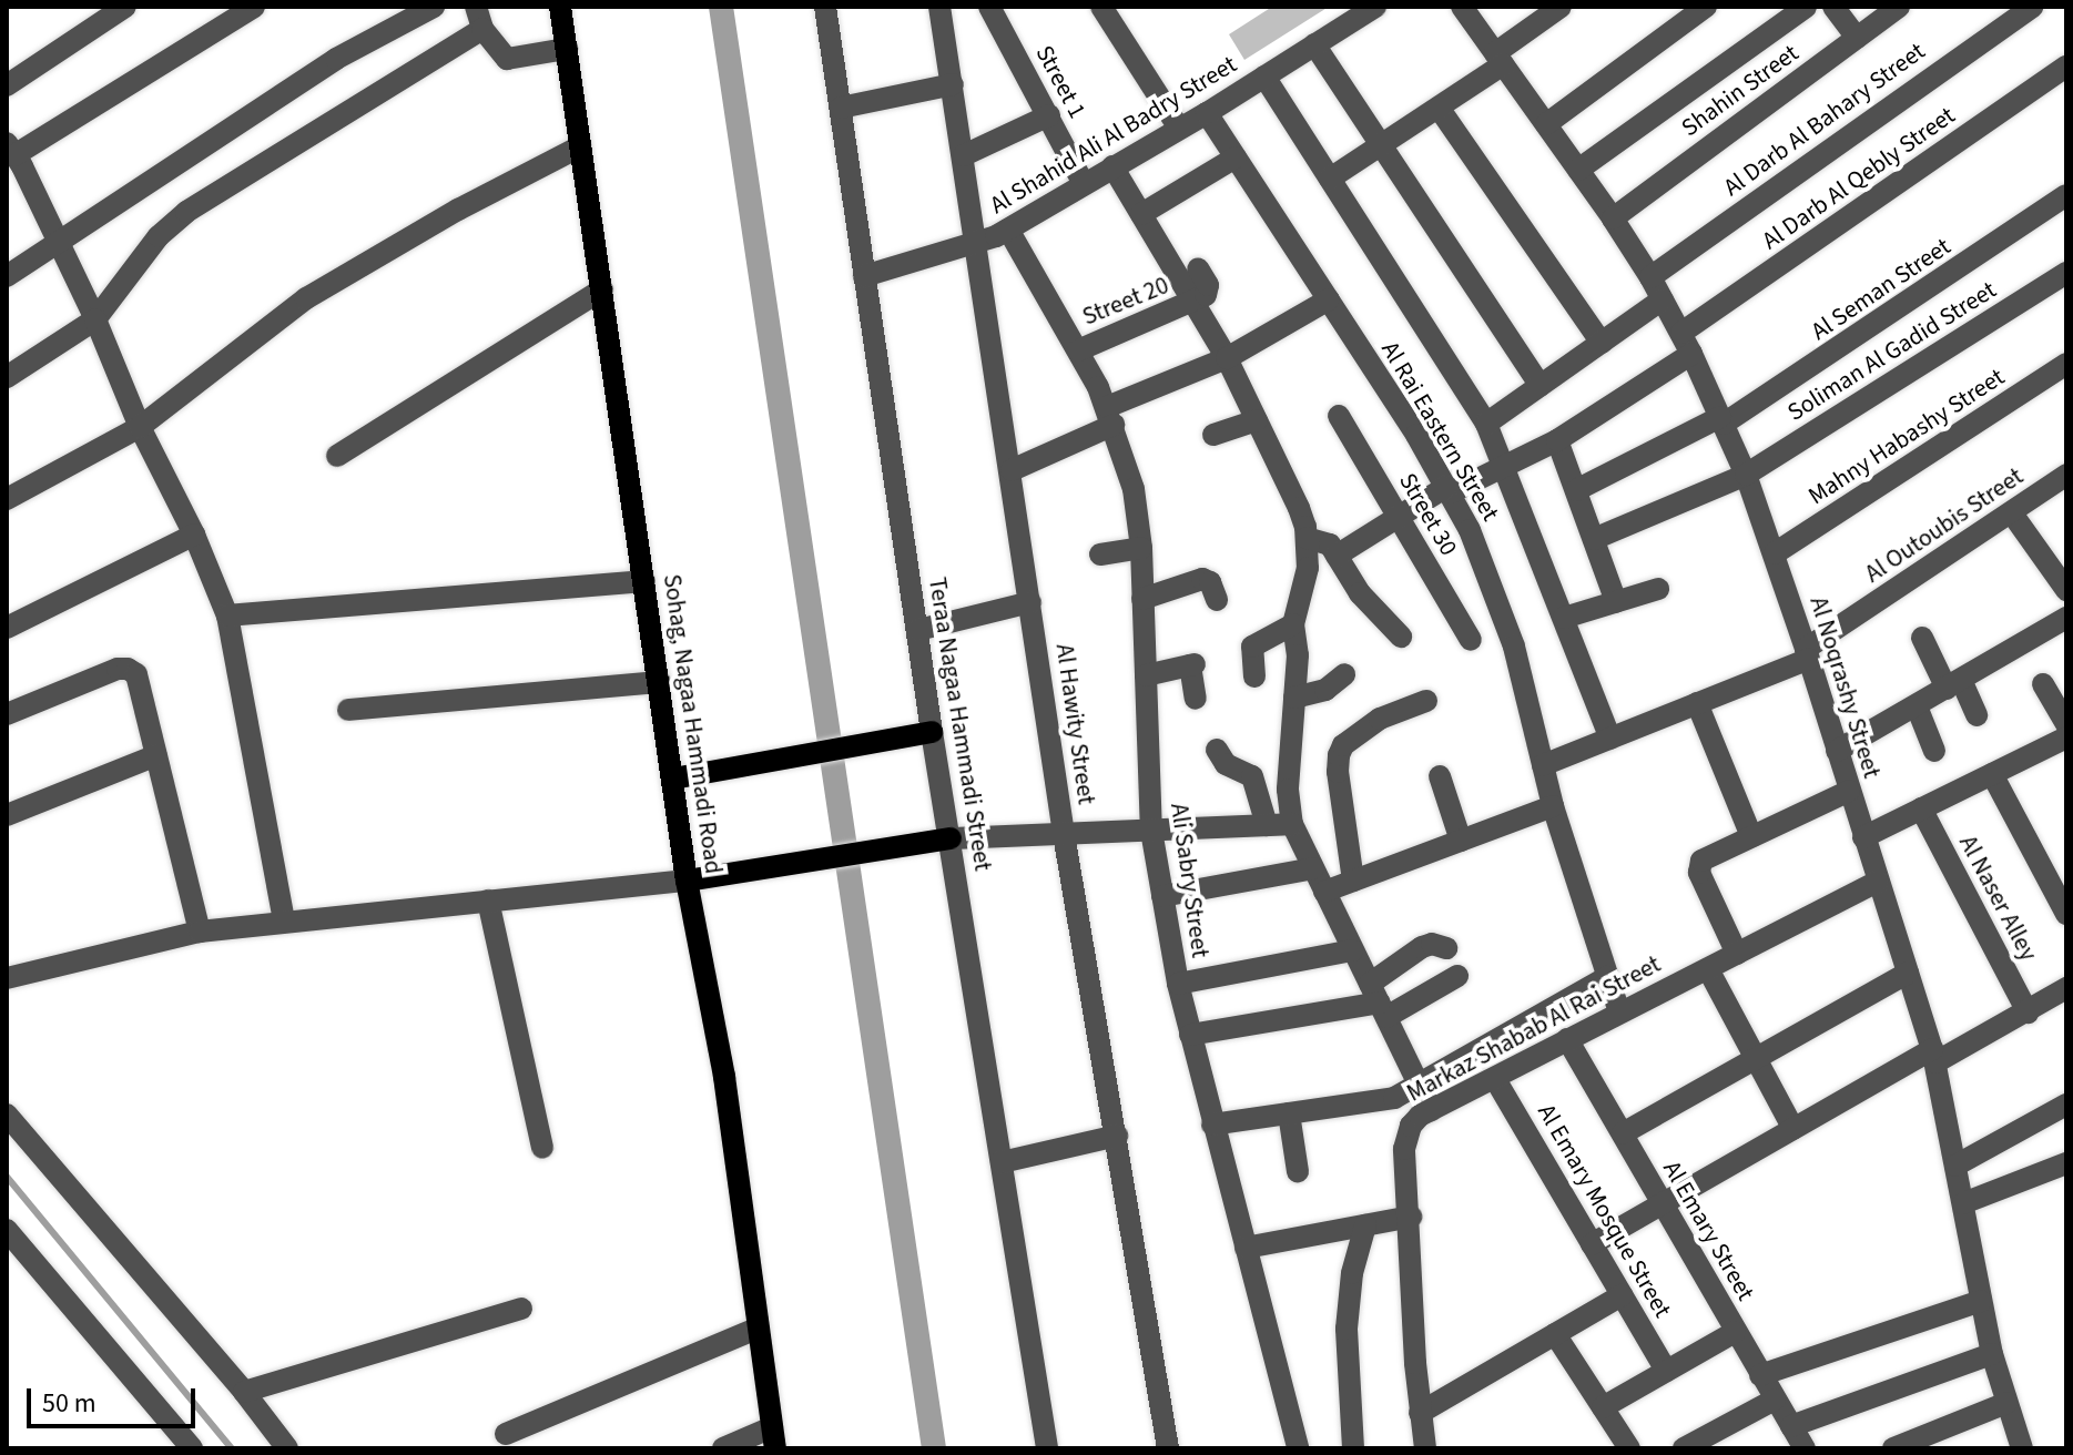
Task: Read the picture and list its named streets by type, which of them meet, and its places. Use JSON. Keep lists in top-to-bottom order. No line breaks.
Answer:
{"streets":{"main road":["Sohag, Nagaa Hammadi Road"],"street":["Street 1","Shahin Street","Al Darb Al Bahary Street","Al Shahid Ali Al Badry Street","Al Darb Al Qebly Street","Al Seman Street","Street 20","Soliman Al Gadid Street","Al Rai Eastern Street","Mahny Habashy Street","Street 30","Al Outoubis Street","Al Noqrashy Street","Teraa Nagaa Hammadi Street","Al Hawity Street","Ali Sabry Street","Al Naser Alley","Markaz Shabab Al Rai Street","Al Emary Mosque Street","Al Emary Street"]},"crossings":[["Street 1","Al Shahid Ali Al Badry Street"],["Shahin Street","Al Noqrashy Street"],["Al Darb Al Bahary Street","Al Noqrashy Street"],["Al Shahid Ali Al Badry Street","Al Rai Eastern Street"],["Al Shahid Ali Al Badry Street","Teraa Nagaa Hammadi Street"],["Al Shahid Ali Al Badry Street","Al Hawity Street"],["Al Shahid Ali Al Badry Street","Ali Sabry Street"],["Al Darb Al Qebly Street","Al Noqrashy Street"],["Al Seman Street","Al Noqrashy Street"],["Street 20","Ali Sabry Street"],["Soliman Al Gadid Street","Al Noqrashy Street"],["Al Rai Eastern Street","Al Outoubis Street"],["Al Rai Eastern Street","Markaz Shabab Al Rai Street"],["Mahny Habashy Street","Al Noqrashy Street"],["Al Outoubis Street","Al Noqrashy Street"],["Al Noqrashy Street","Markaz Shabab Al Rai Street"],["Markaz Shabab Al Rai Street","Al Emary Mosque Street"],["Markaz Shabab Al Rai Street","Al Emary Street"]],"scale_bar":"50 m"}
